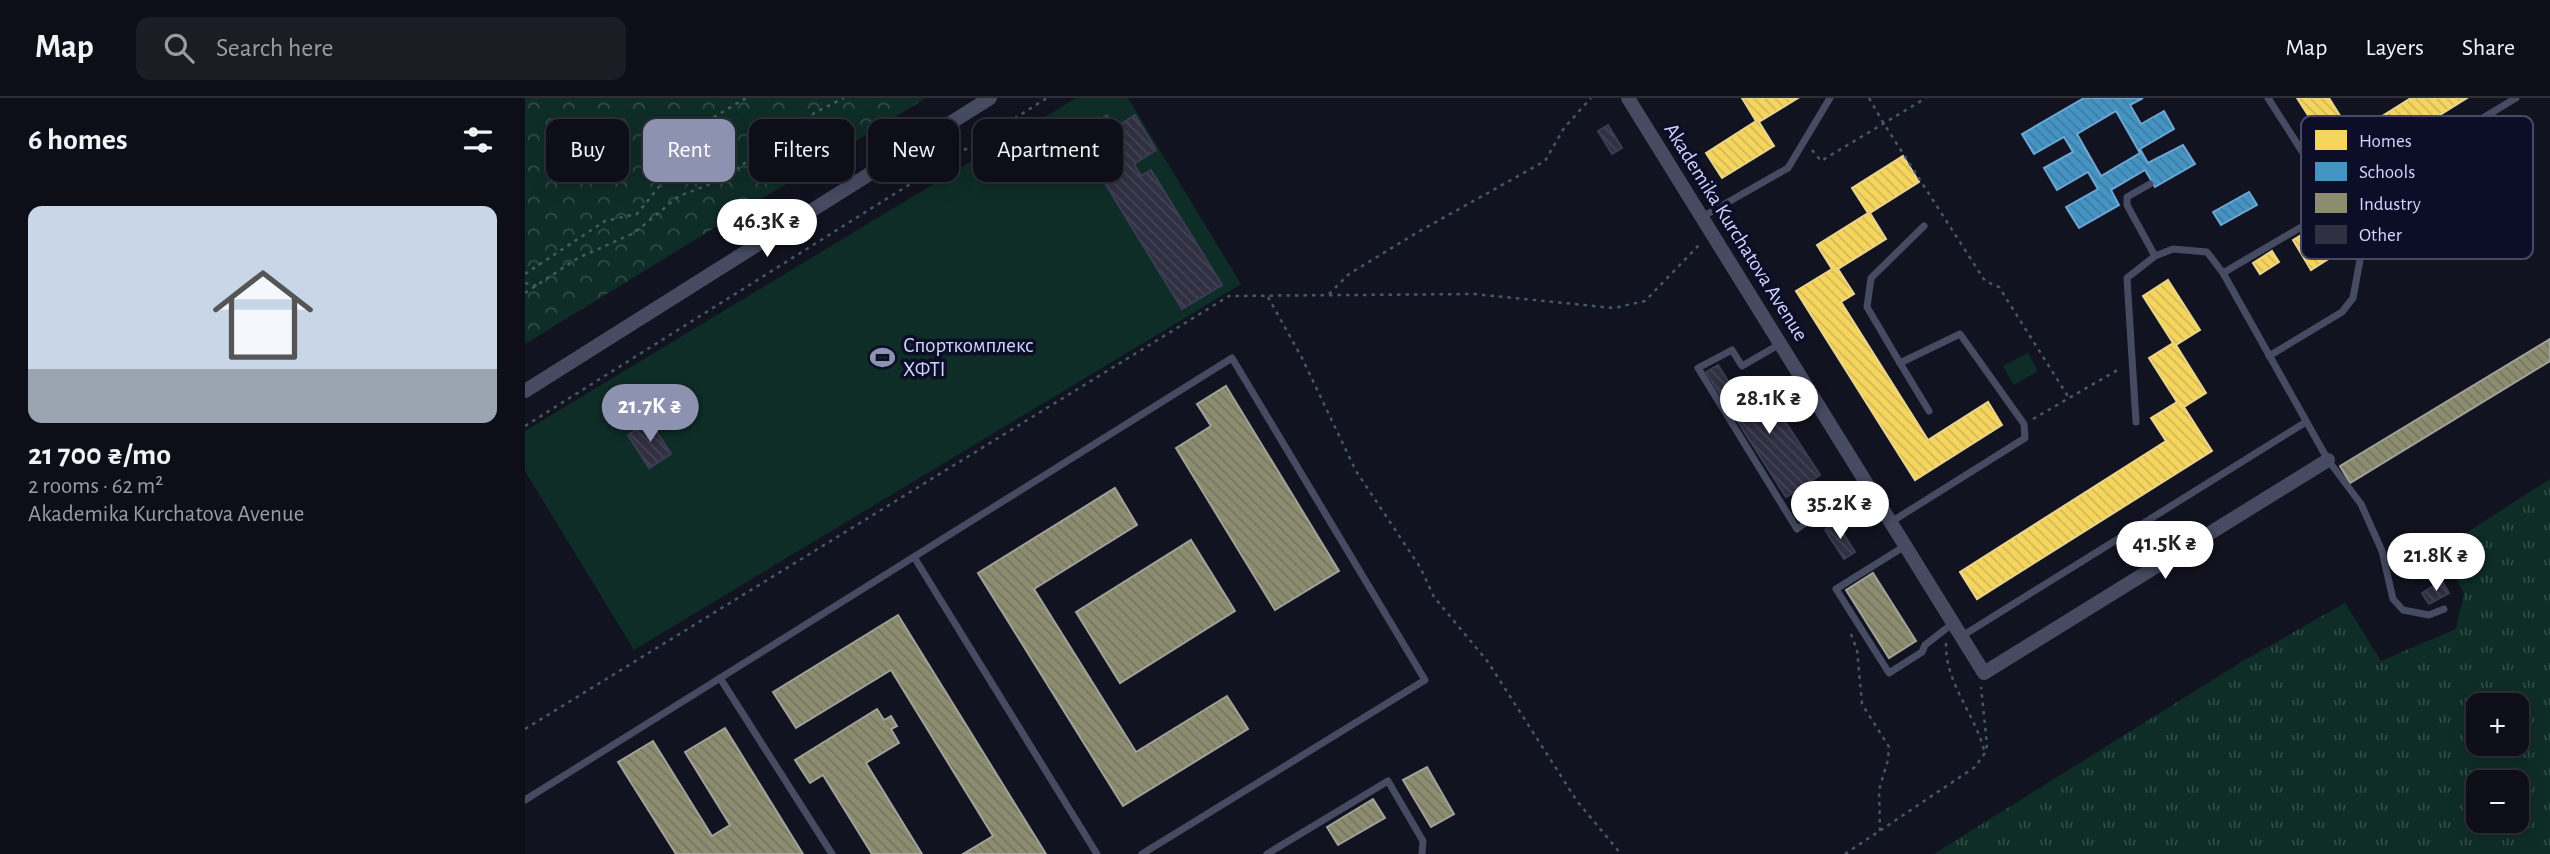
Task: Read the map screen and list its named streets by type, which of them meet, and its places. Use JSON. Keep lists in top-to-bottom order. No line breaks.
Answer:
{"streets":{"street":["Akademika Kurchatova Avenue"]},"places":{"sports":["Спорткомплекс ХФТІ"]},"legend":["Homes","Schools","Industry","Other"],"page":{"header":"Map","search":"Search here","nav":["Map","Layers","Share"],"heading":"6 homes","chip":["Buy","Rent","Filters","New","Apartment"],"list":[{"name":"21 700 ₴/mo","note":"2 rooms · 62 m² · Akademika Kurchatova Avenue"}],"price":["46.3K ₴","28.1K ₴","21.7K ₴","35.2K ₴","41.5K ₴","21.8K ₴"],"map_buttons":["+","−"]}}
